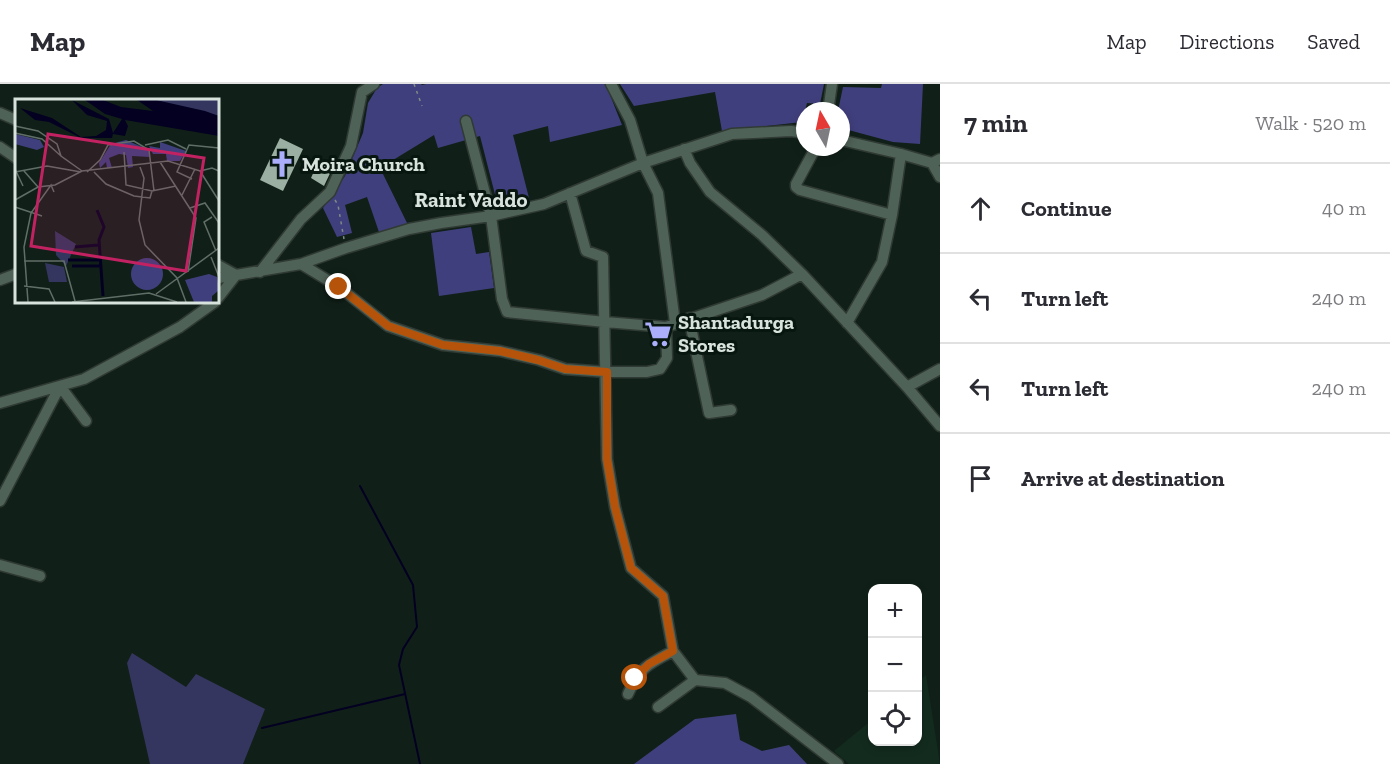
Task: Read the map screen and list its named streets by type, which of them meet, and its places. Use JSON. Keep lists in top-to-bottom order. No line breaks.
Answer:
{"districts":["Raint Vaddo"],"places":{"church":["Moira Church"],"supermarket":["Shantadurga Stores"]},"north":"top","page":{"header":"Map","nav":["Map","Directions","Saved"],"heading":["7 min","Walk · 520 m"],"list":[["Continue","40 m"],["Turn left","240 m"],["Turn left","240 m"],"Arrive at destination"],"map_buttons":["+","−"]}}
